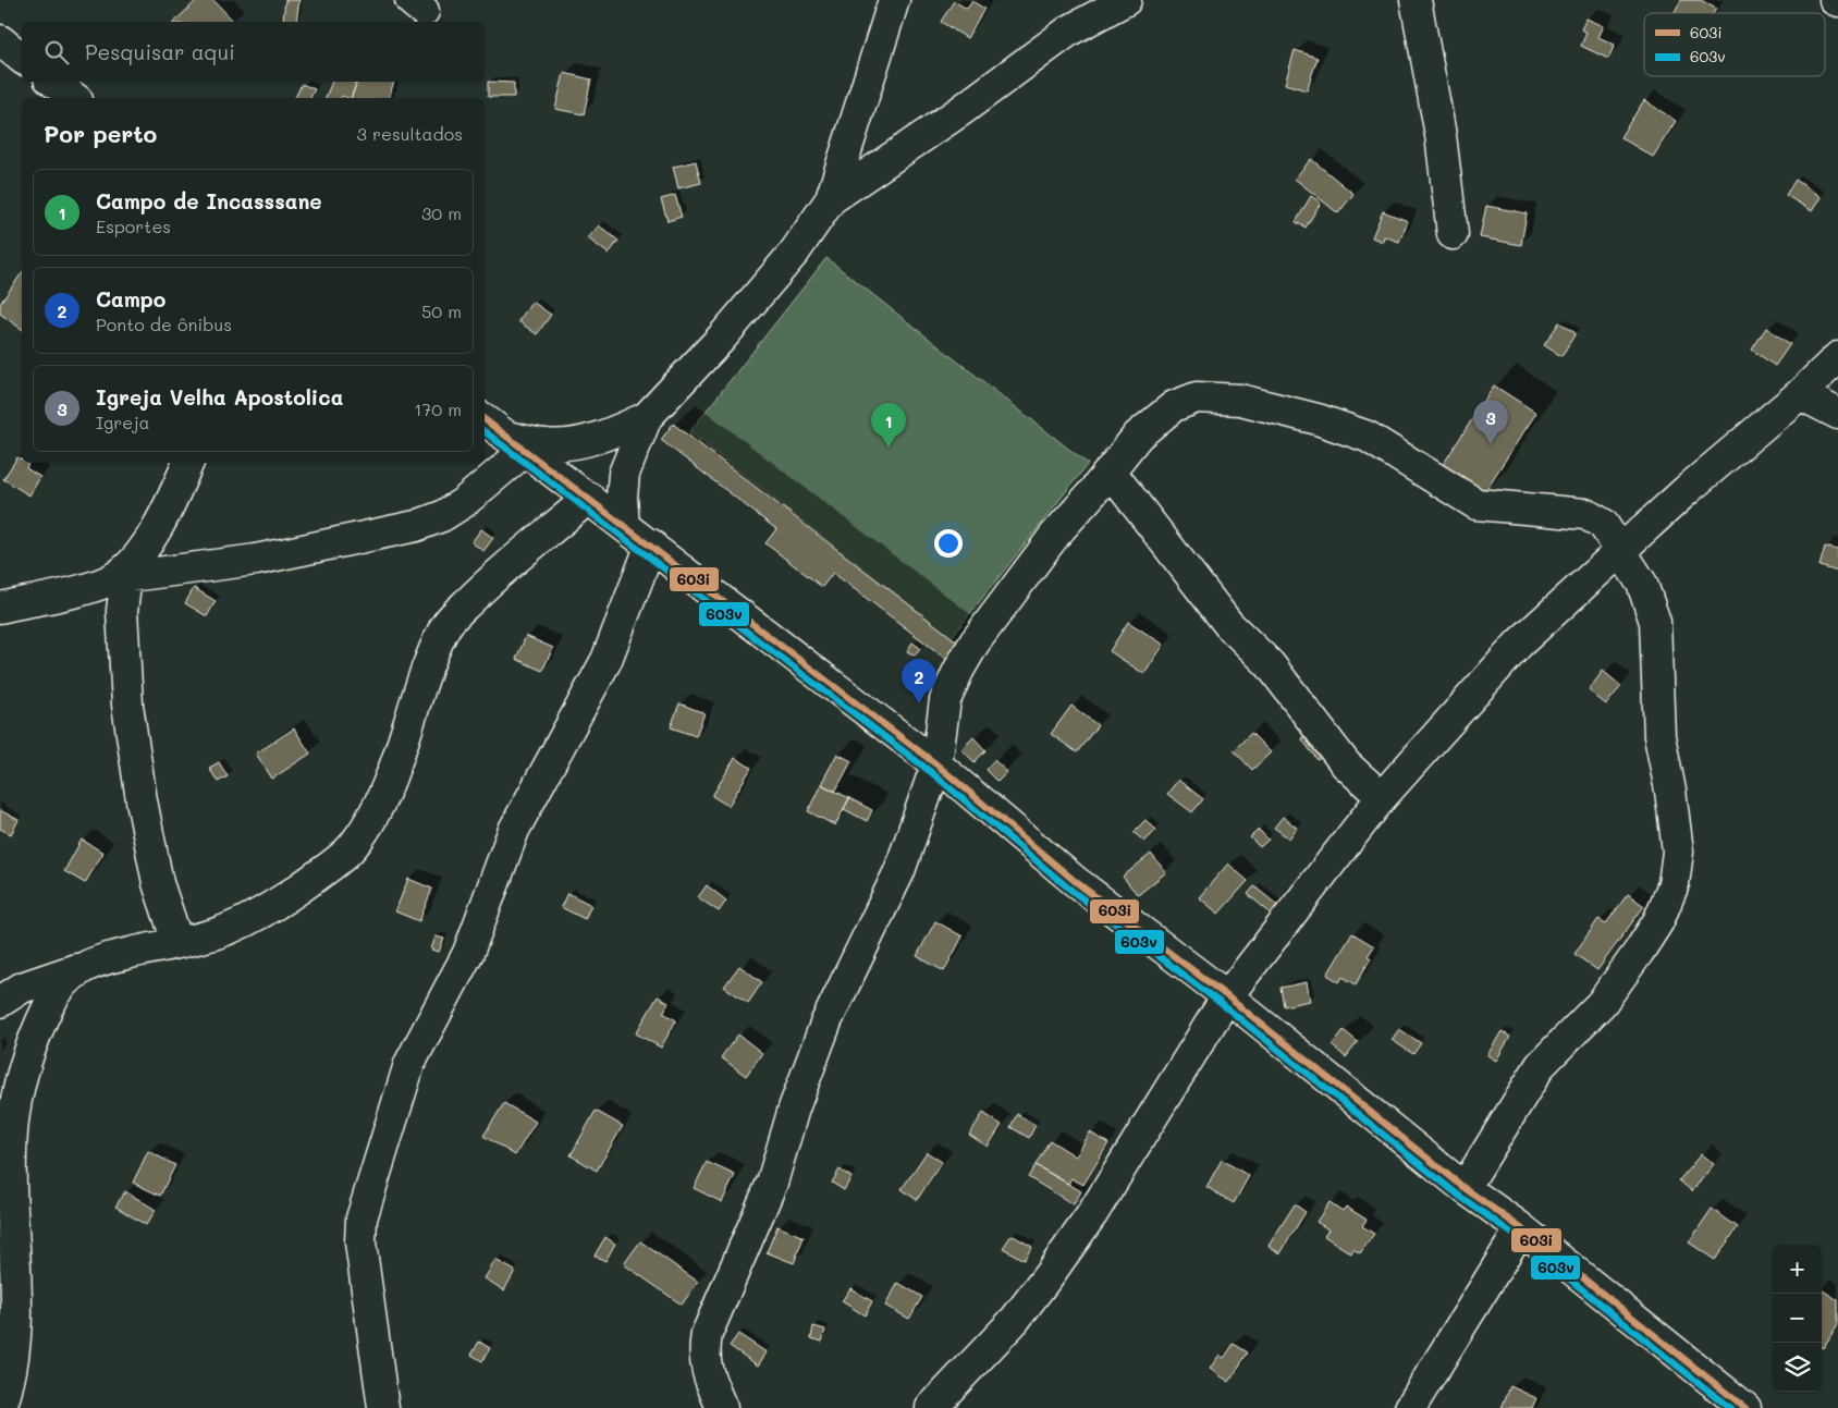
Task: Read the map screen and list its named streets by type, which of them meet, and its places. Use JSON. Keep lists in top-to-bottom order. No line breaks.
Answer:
{"lines":["transit line 603i","transit line 603v"],"legend":["603i","603v"],"page":{"search":"Pesquisar aqui","heading":["Por perto","3 resultados"],"list":[{"mark":"1","name":"Campo de Incasssane","note":"Esportes","value":"30 m"},{"mark":"2","name":"Campo","note":"Ponto de ônibus","value":"50 m"},{"mark":"3","name":"Igreja Velha Apostolica","note":"Igreja","value":"170 m"}],"pins":["3","1","2"],"map_buttons":["+","−"]}}
